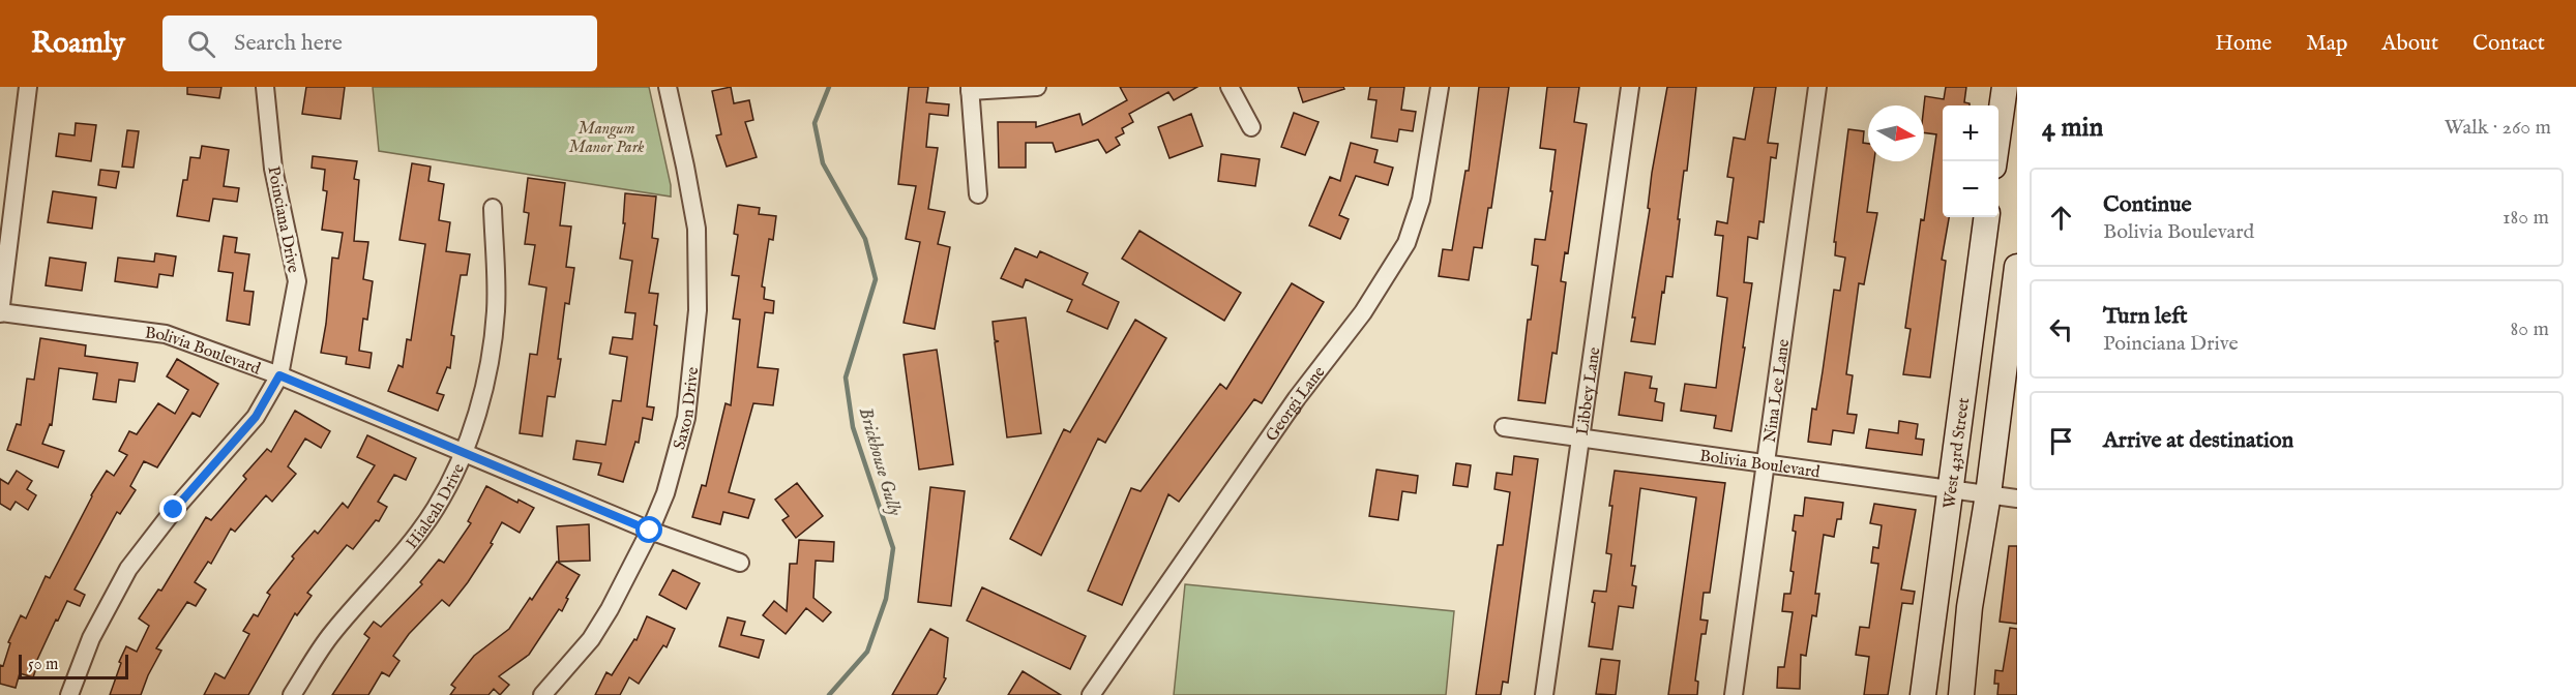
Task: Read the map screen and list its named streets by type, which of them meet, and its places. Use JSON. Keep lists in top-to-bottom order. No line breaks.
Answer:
{"streets":{"main road":["West 43rd Street"],"street":["Poinciana Drive","Bolivia Boulevard","Libbey Lane","Nina Lee Lane","Georgi Lane","Saxon Drive","Hialeah Drive"]},"crossings":[["Poinciana Drive","Bolivia Boulevard"],["Bolivia Boulevard","Libbey Lane"],["Bolivia Boulevard","Nina Lee Lane"],["Bolivia Boulevard","Saxon Drive"],["Bolivia Boulevard","West 43rd Street"],["Bolivia Boulevard","Hialeah Drive"]],"water":["Brickhouse Gully"],"parks":["Mangum Manor Park"],"scale_bar":"50 m","north":"right","page":{"header":"Roamly","search":"Search here","nav":["Home","Map","About","Contact"],"heading":["4 min","Walk · 260 m"],"map_buttons":["+","−"],"list":[["Continue","Bolivia Boulevard","180 m"],["Turn left","Poinciana Drive","80 m"],"Arrive at destination"],"scale":"50 m"}}
